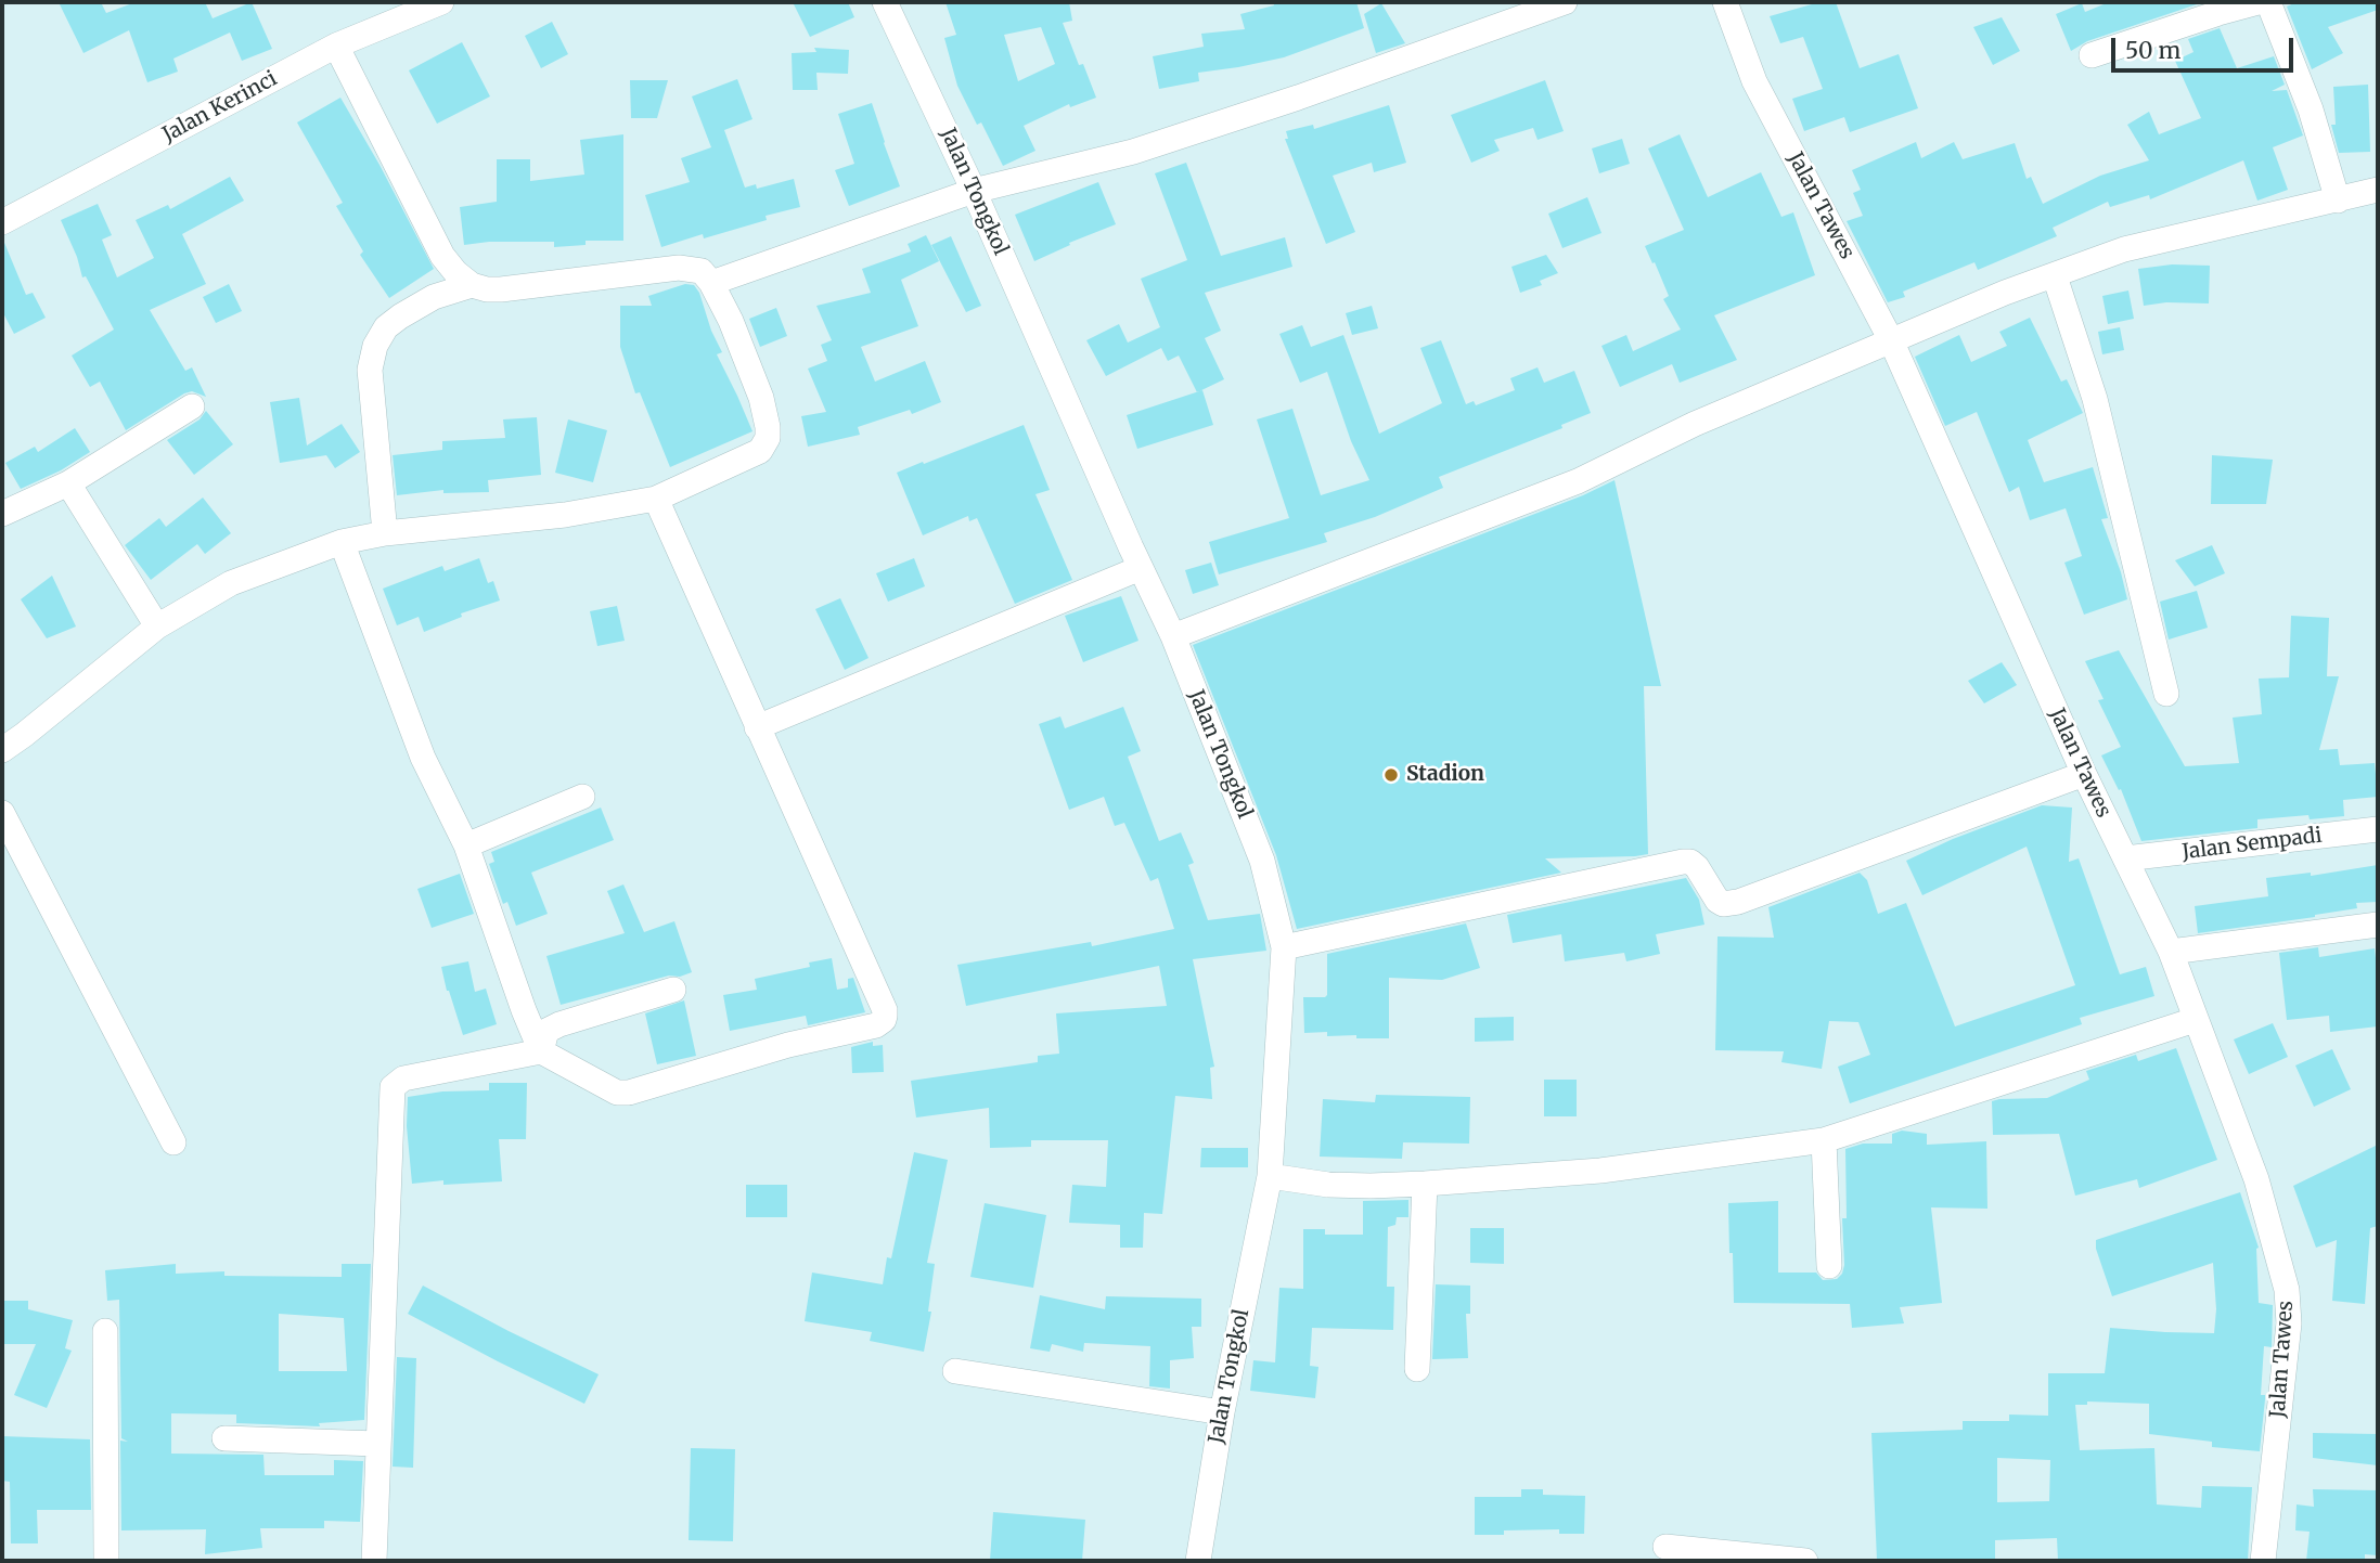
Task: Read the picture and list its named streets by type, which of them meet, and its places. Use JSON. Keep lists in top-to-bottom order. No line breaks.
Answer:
{"streets":{"street":["Jalan Kerinci","Jalan Tongkol","Jalan Tawes","Jalan Sempadi"]},"crossings":[["Jalan Tawes","Jalan Sempadi"]],"places":["Stadion"],"scale_bar":"50 m"}
